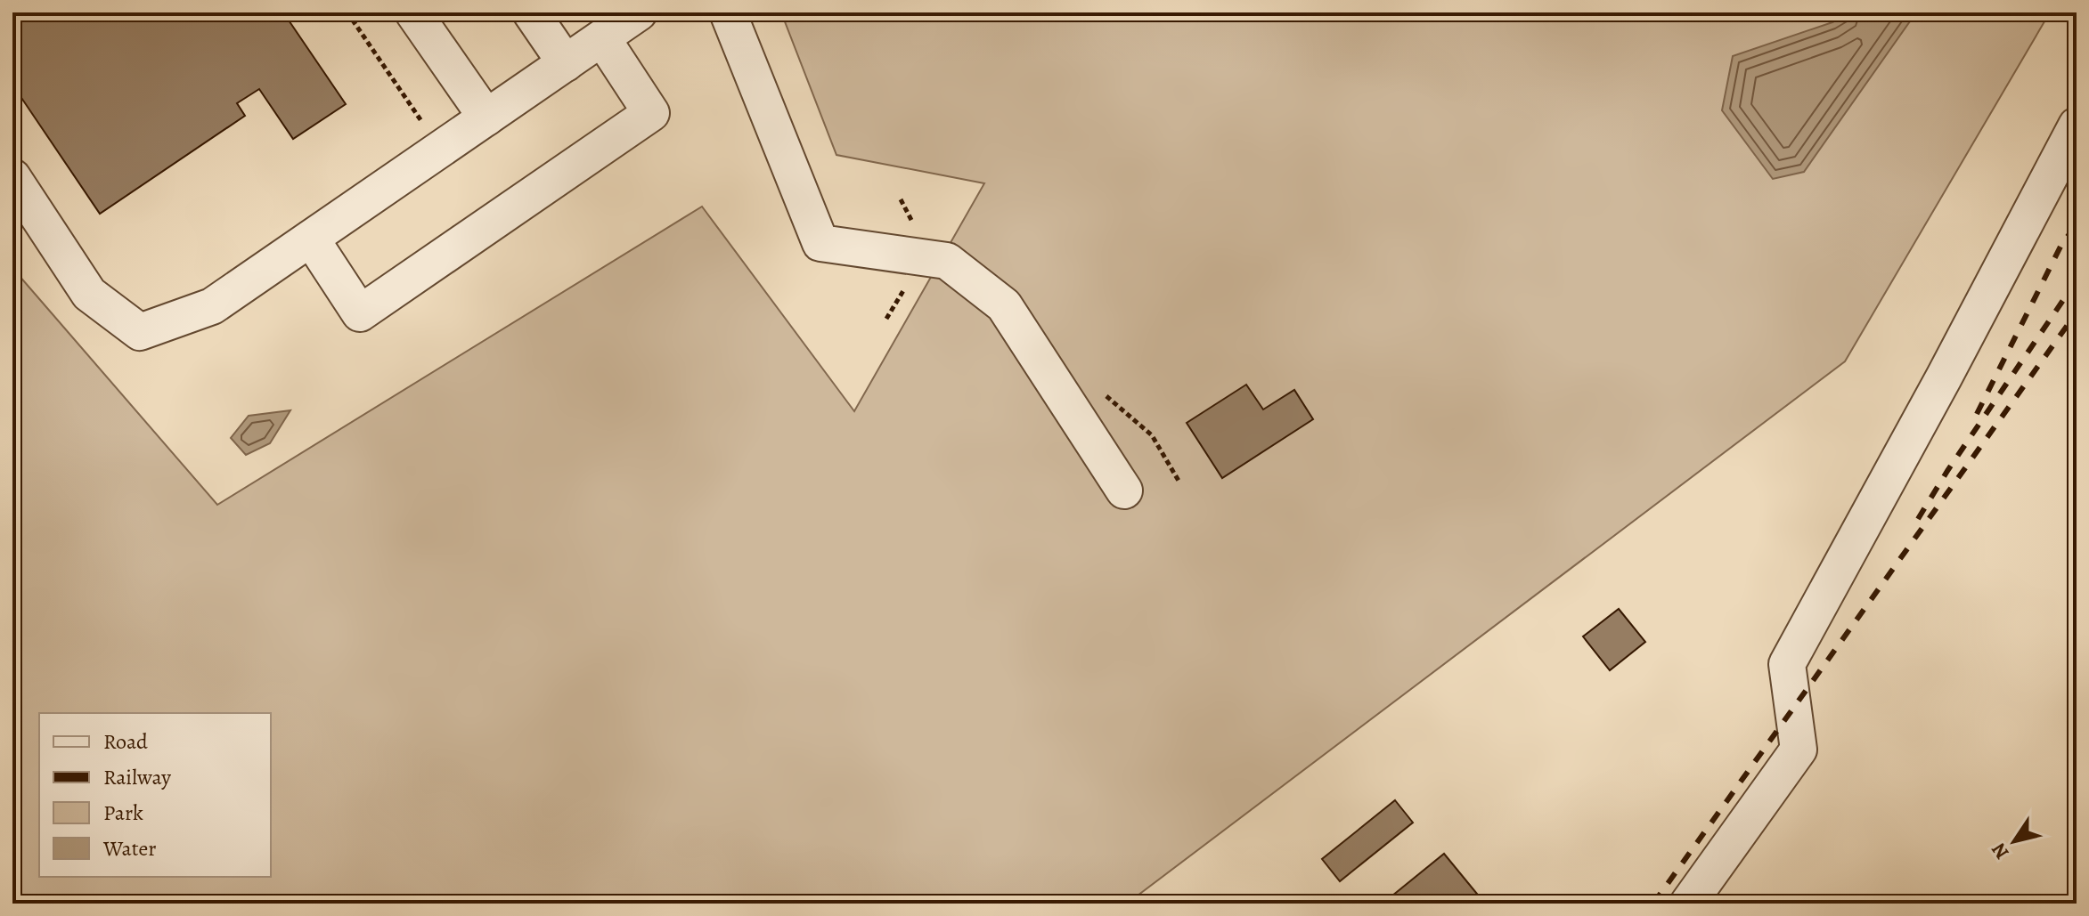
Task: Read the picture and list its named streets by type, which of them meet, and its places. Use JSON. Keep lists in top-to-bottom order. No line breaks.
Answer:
{"legend":["Road","Railway","Park","Water"],"north":"bottom left"}
